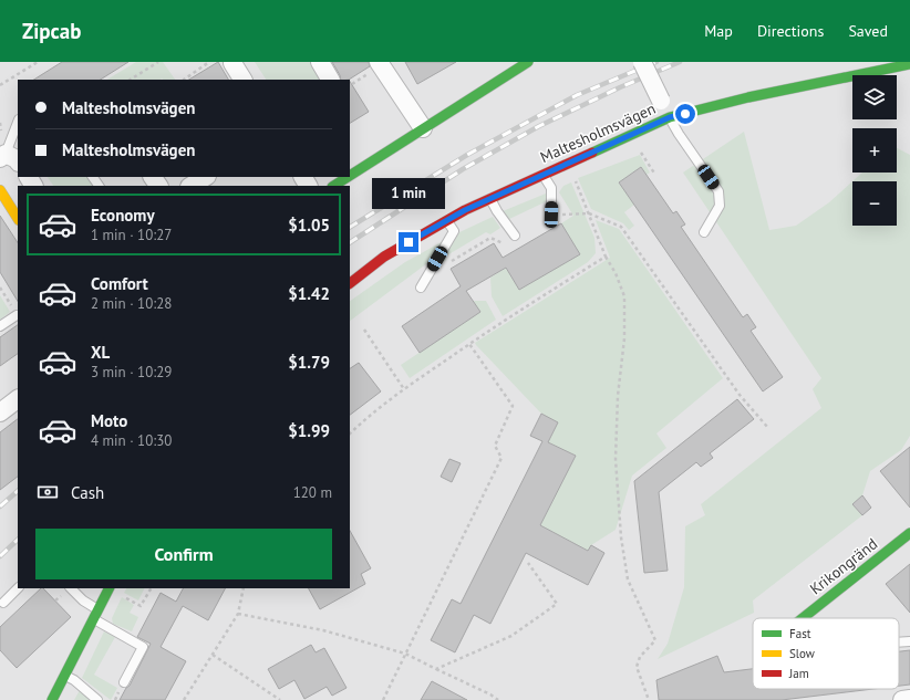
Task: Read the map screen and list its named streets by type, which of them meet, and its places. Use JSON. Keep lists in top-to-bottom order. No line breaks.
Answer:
{"streets":{"street":["Maltesholmsvägen","Krikongränd"]},"legend":["Fast","Slow","Jam"],"page":{"header":"Zipcab","nav":["Map","Directions","Saved"],"map_buttons":["+","−"],"banner":["Maltesholmsvägen","Maltesholmsvägen"],"bubble":"1 min","list":[{"name":"Economy","note":"1 min · 10:27","value":"$1.05"},{"name":"Comfort","note":"2 min · 10:28","value":"$1.42"},{"name":"XL","note":"3 min · 10:29","value":"$1.79"},{"name":"Moto","note":"4 min · 10:30","value":"$1.99"}],"pay":["Cash","120 m"],"buttons":"Confirm"}}
